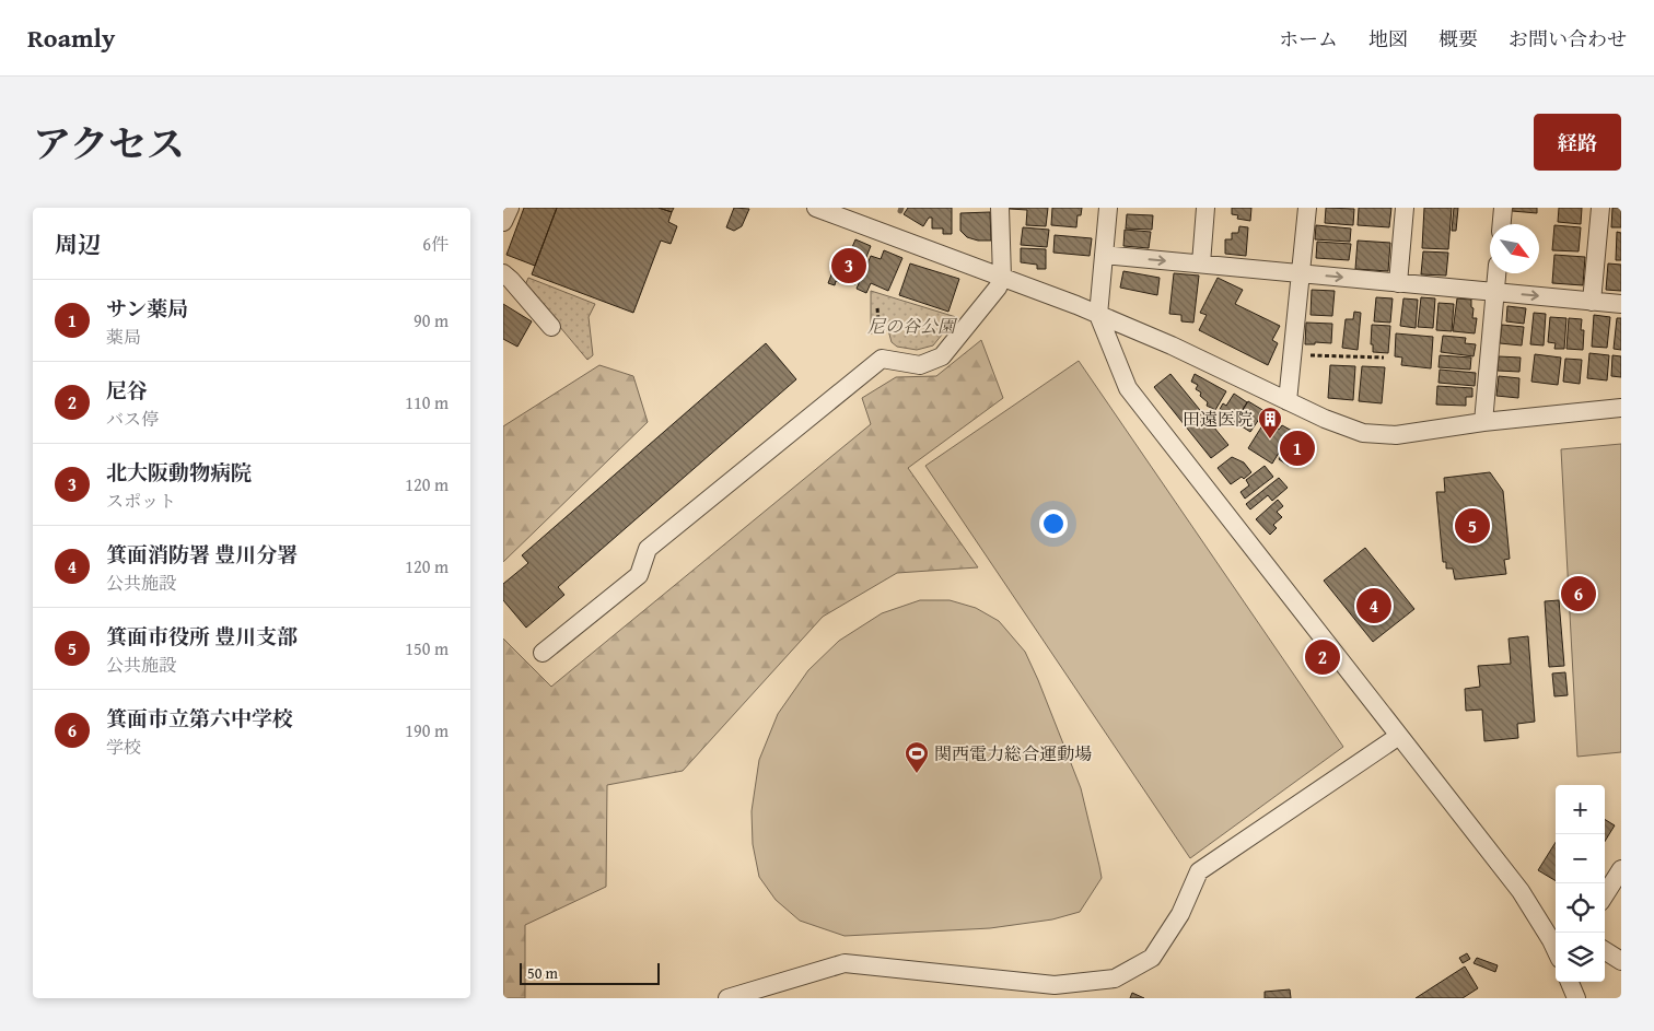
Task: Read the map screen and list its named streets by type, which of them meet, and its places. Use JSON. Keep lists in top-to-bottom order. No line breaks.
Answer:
{"parks":["尼の谷公園"],"places":{"building":["田遠医院"],"sports":["関西電力総合運動場"]},"scale_bar":"50 m","north":"bottom right","page":{"header":"Roamly","nav":["ホーム","地図","概要","お問い合わせ"],"title":"アクセス","buttons":"経路","heading":["周辺","6件"],"pins":["3","1","5","6","4","2"],"list":[{"mark":"1","name":"サン薬局","note":"薬局","value":"90 m"},{"mark":"2","name":"尼谷","note":"バス停","value":"110 m"},{"mark":"3","name":"北大阪動物病院","note":"スポット","value":"120 m"},{"mark":"4","name":"箕面消防署 豊川分署","note":"公共施設","value":"120 m"},{"mark":"5","name":"箕面市役所 豊川支部","note":"公共施設","value":"150 m"},{"mark":"6","name":"箕面市立第六中学校","note":"学校","value":"190 m"}],"map_buttons":["+","−"],"scale":"50 m"}}
